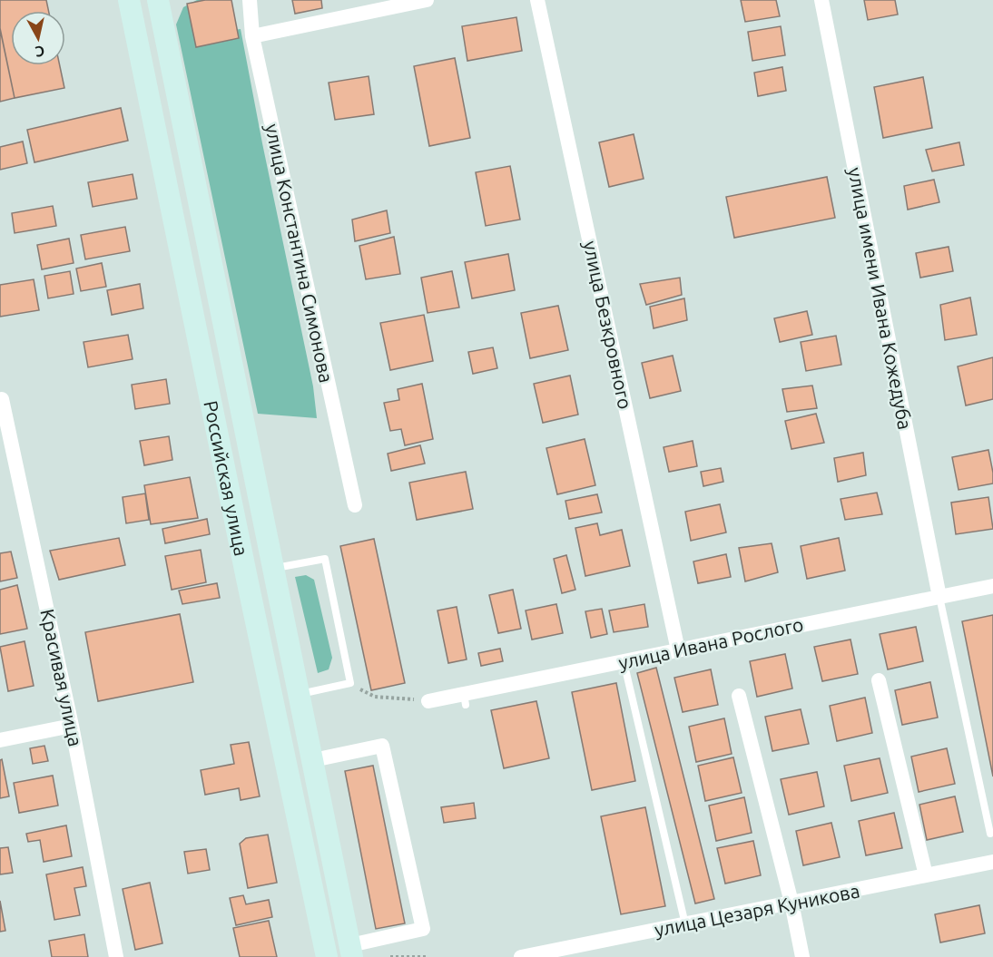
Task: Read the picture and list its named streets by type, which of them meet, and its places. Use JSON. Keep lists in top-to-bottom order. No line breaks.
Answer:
{"streets":{"main road":["Российская улица"],"street":["улица Константина Симонова","улица имени Ивана Кожедуба","улица Безкровного","улица Ивана Рослого","Красивая улица","улица Цезаря Куникова"]},"crossings":[["улица имени Ивана Кожедуба","улица Ивана Рослого"],["улица Безкровного","улица Ивана Рослого"]],"north":"bottom"}
